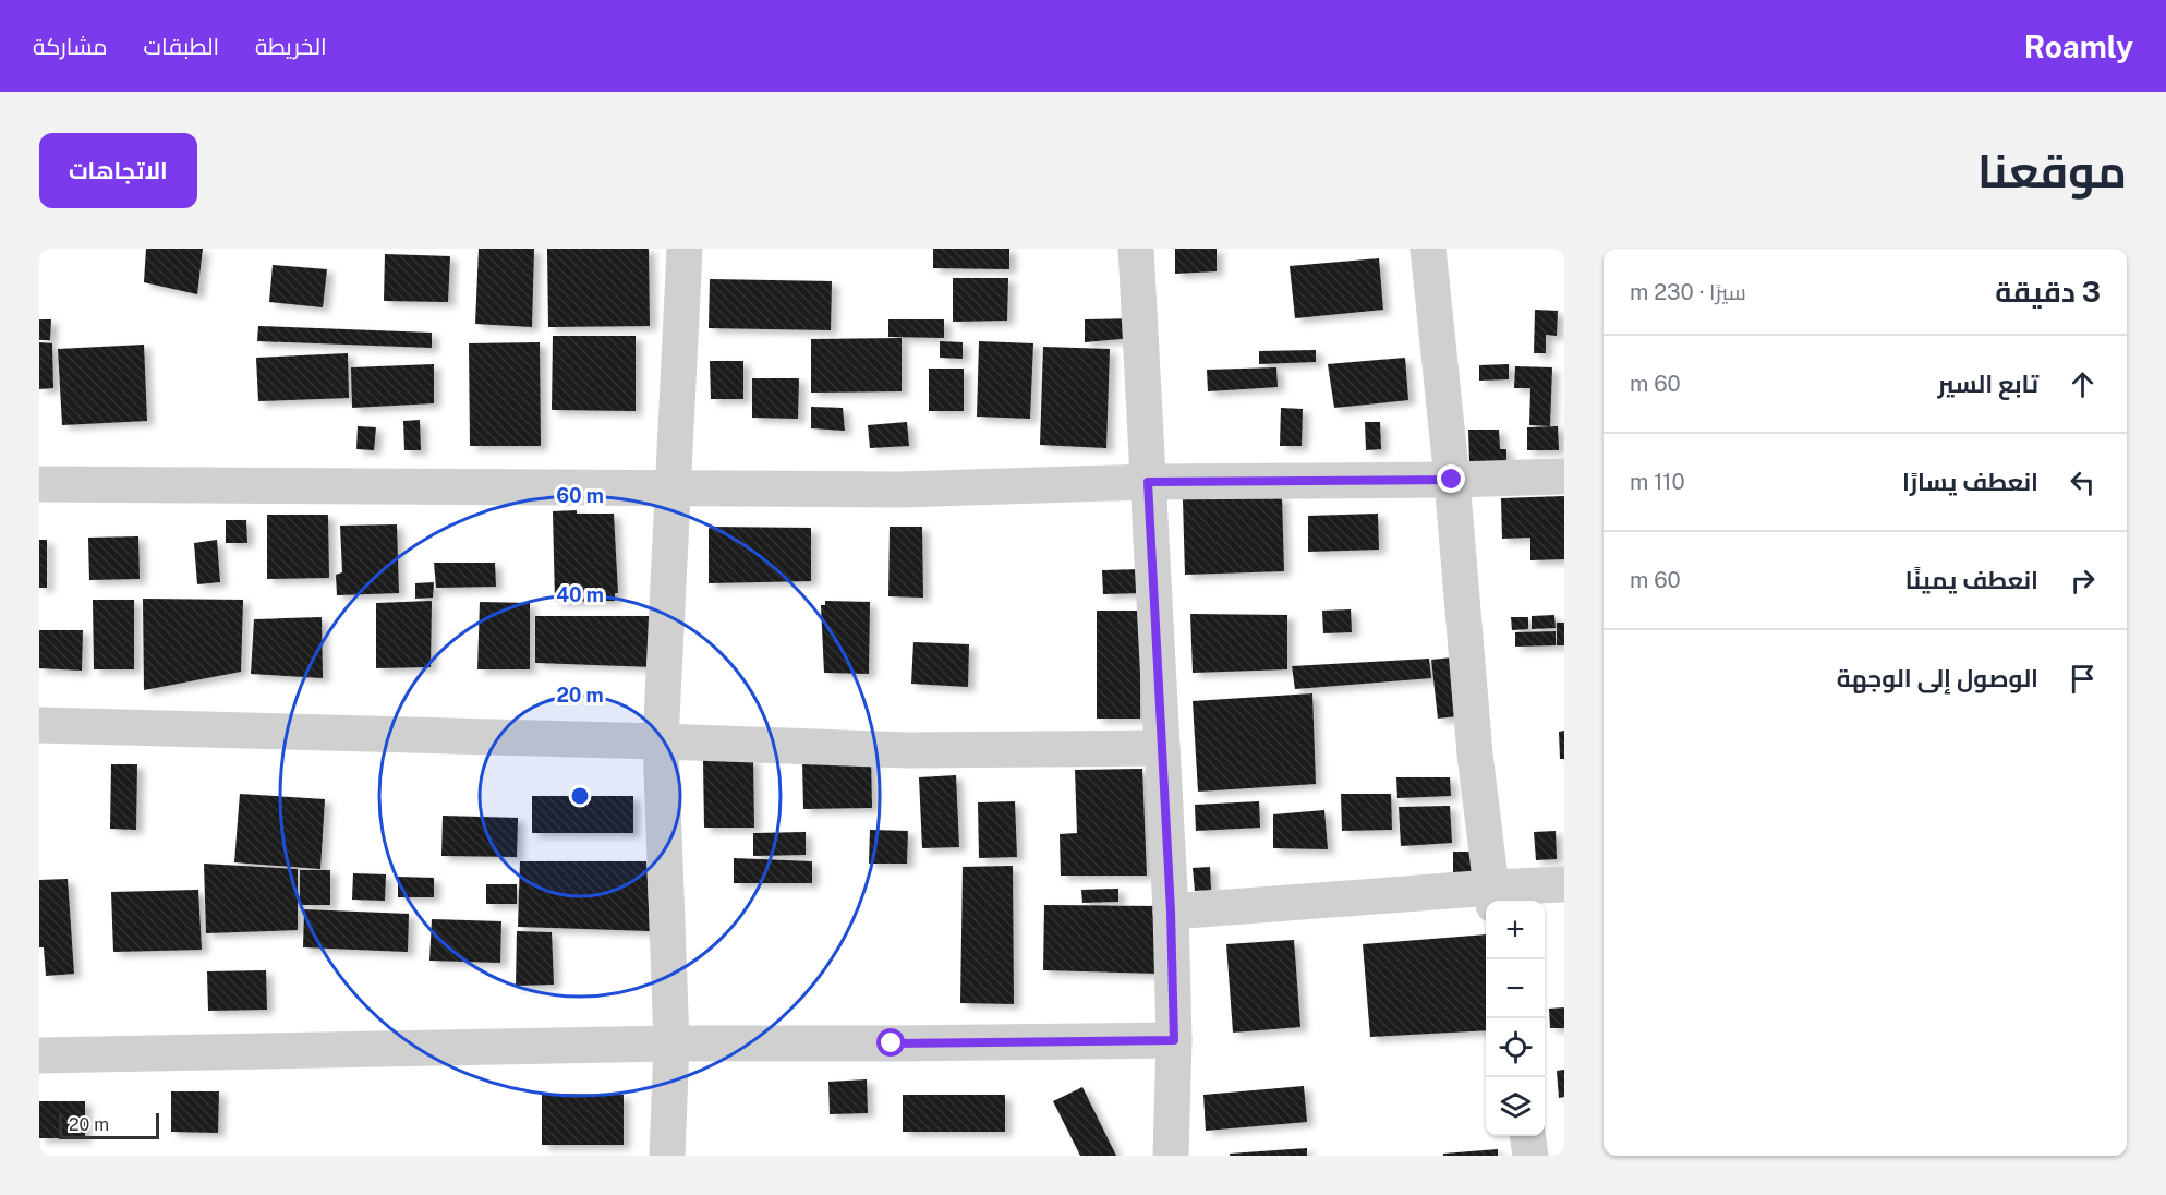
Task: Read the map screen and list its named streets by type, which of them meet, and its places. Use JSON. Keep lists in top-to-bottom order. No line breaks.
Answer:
{"scale_bar":"20 m","page":{"header":"Roamly","nav":["الخريطة","الطبقات","مشاركة"],"title":"موقعنا","buttons":"الاتجاهات","heading":["3 دقيقة","سيرًا · 230 m"],"list":[["تابع السير","60 m"],["انعطف يسارًا","110 m"],["انعطف يمينًا","60 m"],"الوصول إلى الوجهة"],"map_buttons":["+","−"],"scale":"20 m"},"rings":["60 m","40 m","20 m"]}
